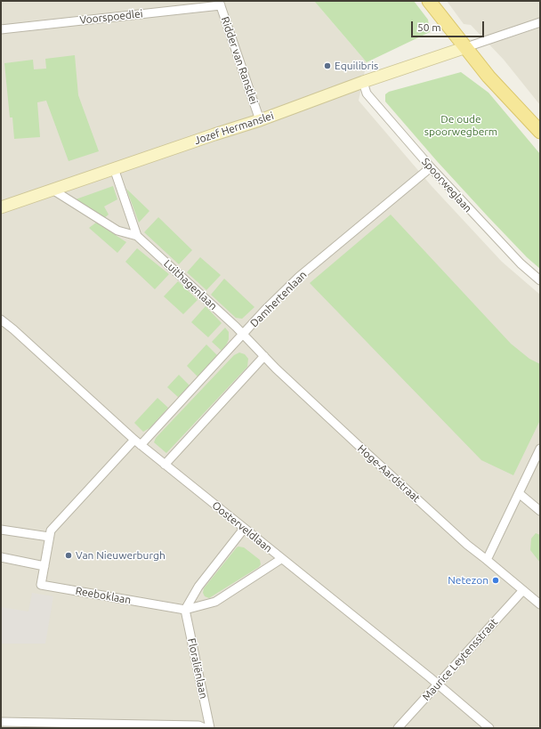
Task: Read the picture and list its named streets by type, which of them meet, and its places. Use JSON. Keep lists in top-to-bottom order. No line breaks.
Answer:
{"streets":{"street":["Voorspoedlei","Ridder van Ranstlei","Jozef Hermanslei","Spoorweglaan","Luithagenlaan","Damhertenlaan","Hoge-Aardstraat","Oosterveldlaan","Reeboklaan","Maurice Leytensstraat","Floraliënlaan"]},"crossings":[["Voorspoedlei","Ridder van Ranstlei"],["Ridder van Ranstlei","Jozef Hermanslei"],["Jozef Hermanslei","Spoorweglaan"],["Jozef Hermanslei","Luithagenlaan"],["Spoorweglaan","Damhertenlaan"],["Luithagenlaan","Damhertenlaan"],["Luithagenlaan","Hoge-Aardstraat"],["Damhertenlaan","Hoge-Aardstraat"],["Damhertenlaan","Oosterveldlaan"],["Damhertenlaan","Reeboklaan"],["Hoge-Aardstraat","Maurice Leytensstraat"],["Oosterveldlaan","Maurice Leytensstraat"],["Reeboklaan","Floraliënlaan"]],"parks":["De oude spoorwegberm"],"places":["Equilibris","Van Nieuwerburgh","Netezon"],"scale_bar":"50 m"}
